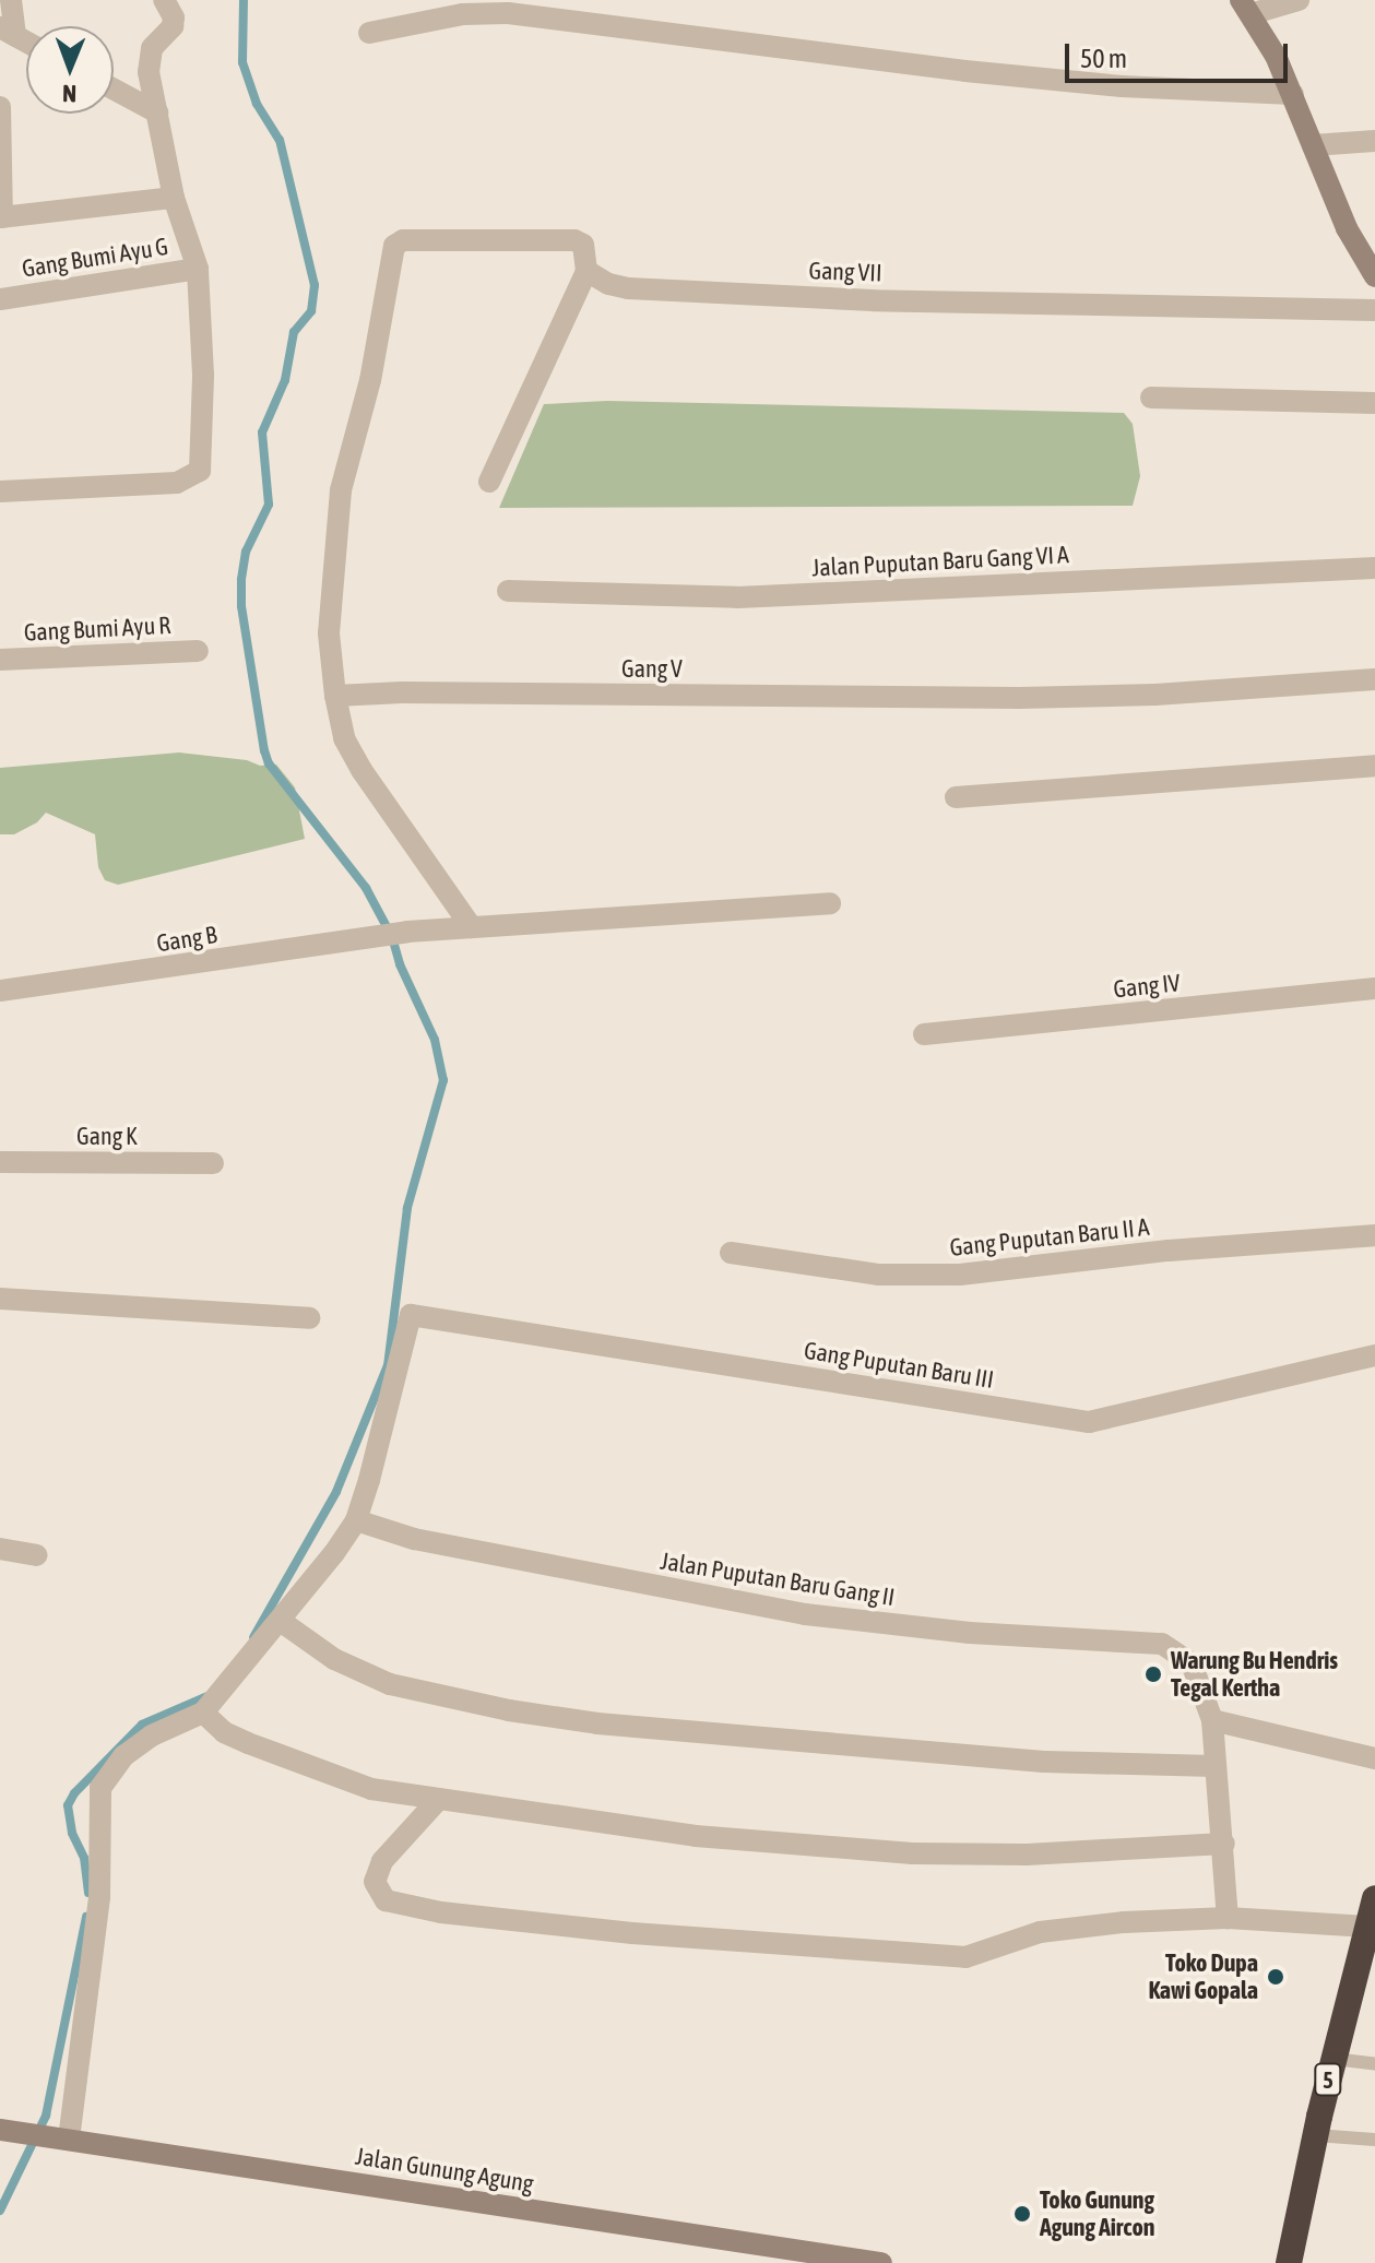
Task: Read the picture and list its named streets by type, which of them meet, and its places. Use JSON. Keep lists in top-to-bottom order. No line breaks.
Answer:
{"streets":{"highway":["5"],"main road":["Jalan Gunung Agung"],"street":["Gang Bumi Ayu G","Gang VII","Jalan Puputan Baru Gang VI A","Gang Bumi Ayu R","Gang V","Gang B","Gang IV","Gang K","Gang Puputan Baru II A","Gang Puputan Baru III","Jalan Puputan Baru Gang II"]},"crossings":[["Gang Puputan Baru III","Jalan Puputan Baru Gang II"]],"places":["Warung Bu Hendris Tegal Kertha","Toko Dupa Kawi Gopala","Toko Gunung Agung Aircon"],"scale_bar":"50 m","north":"bottom"}
